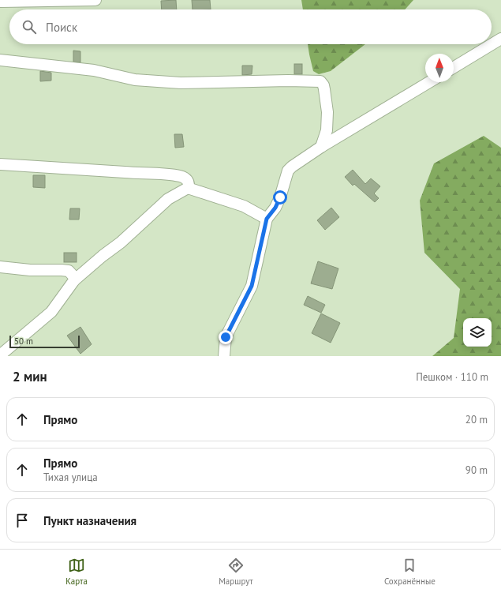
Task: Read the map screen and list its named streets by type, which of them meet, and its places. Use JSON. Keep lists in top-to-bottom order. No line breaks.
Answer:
{"scale_bar":"50 m","north":"top","page":{"search":"Поиск","scale":"50 m","heading":["2 мин","Пешком · 110 m"],"list":[["Прямо","20 m"],["Прямо","Тихая улица","90 m"],"Пункт назначения"],"nav":["Карта","Маршрут","Сохранённые"]}}
